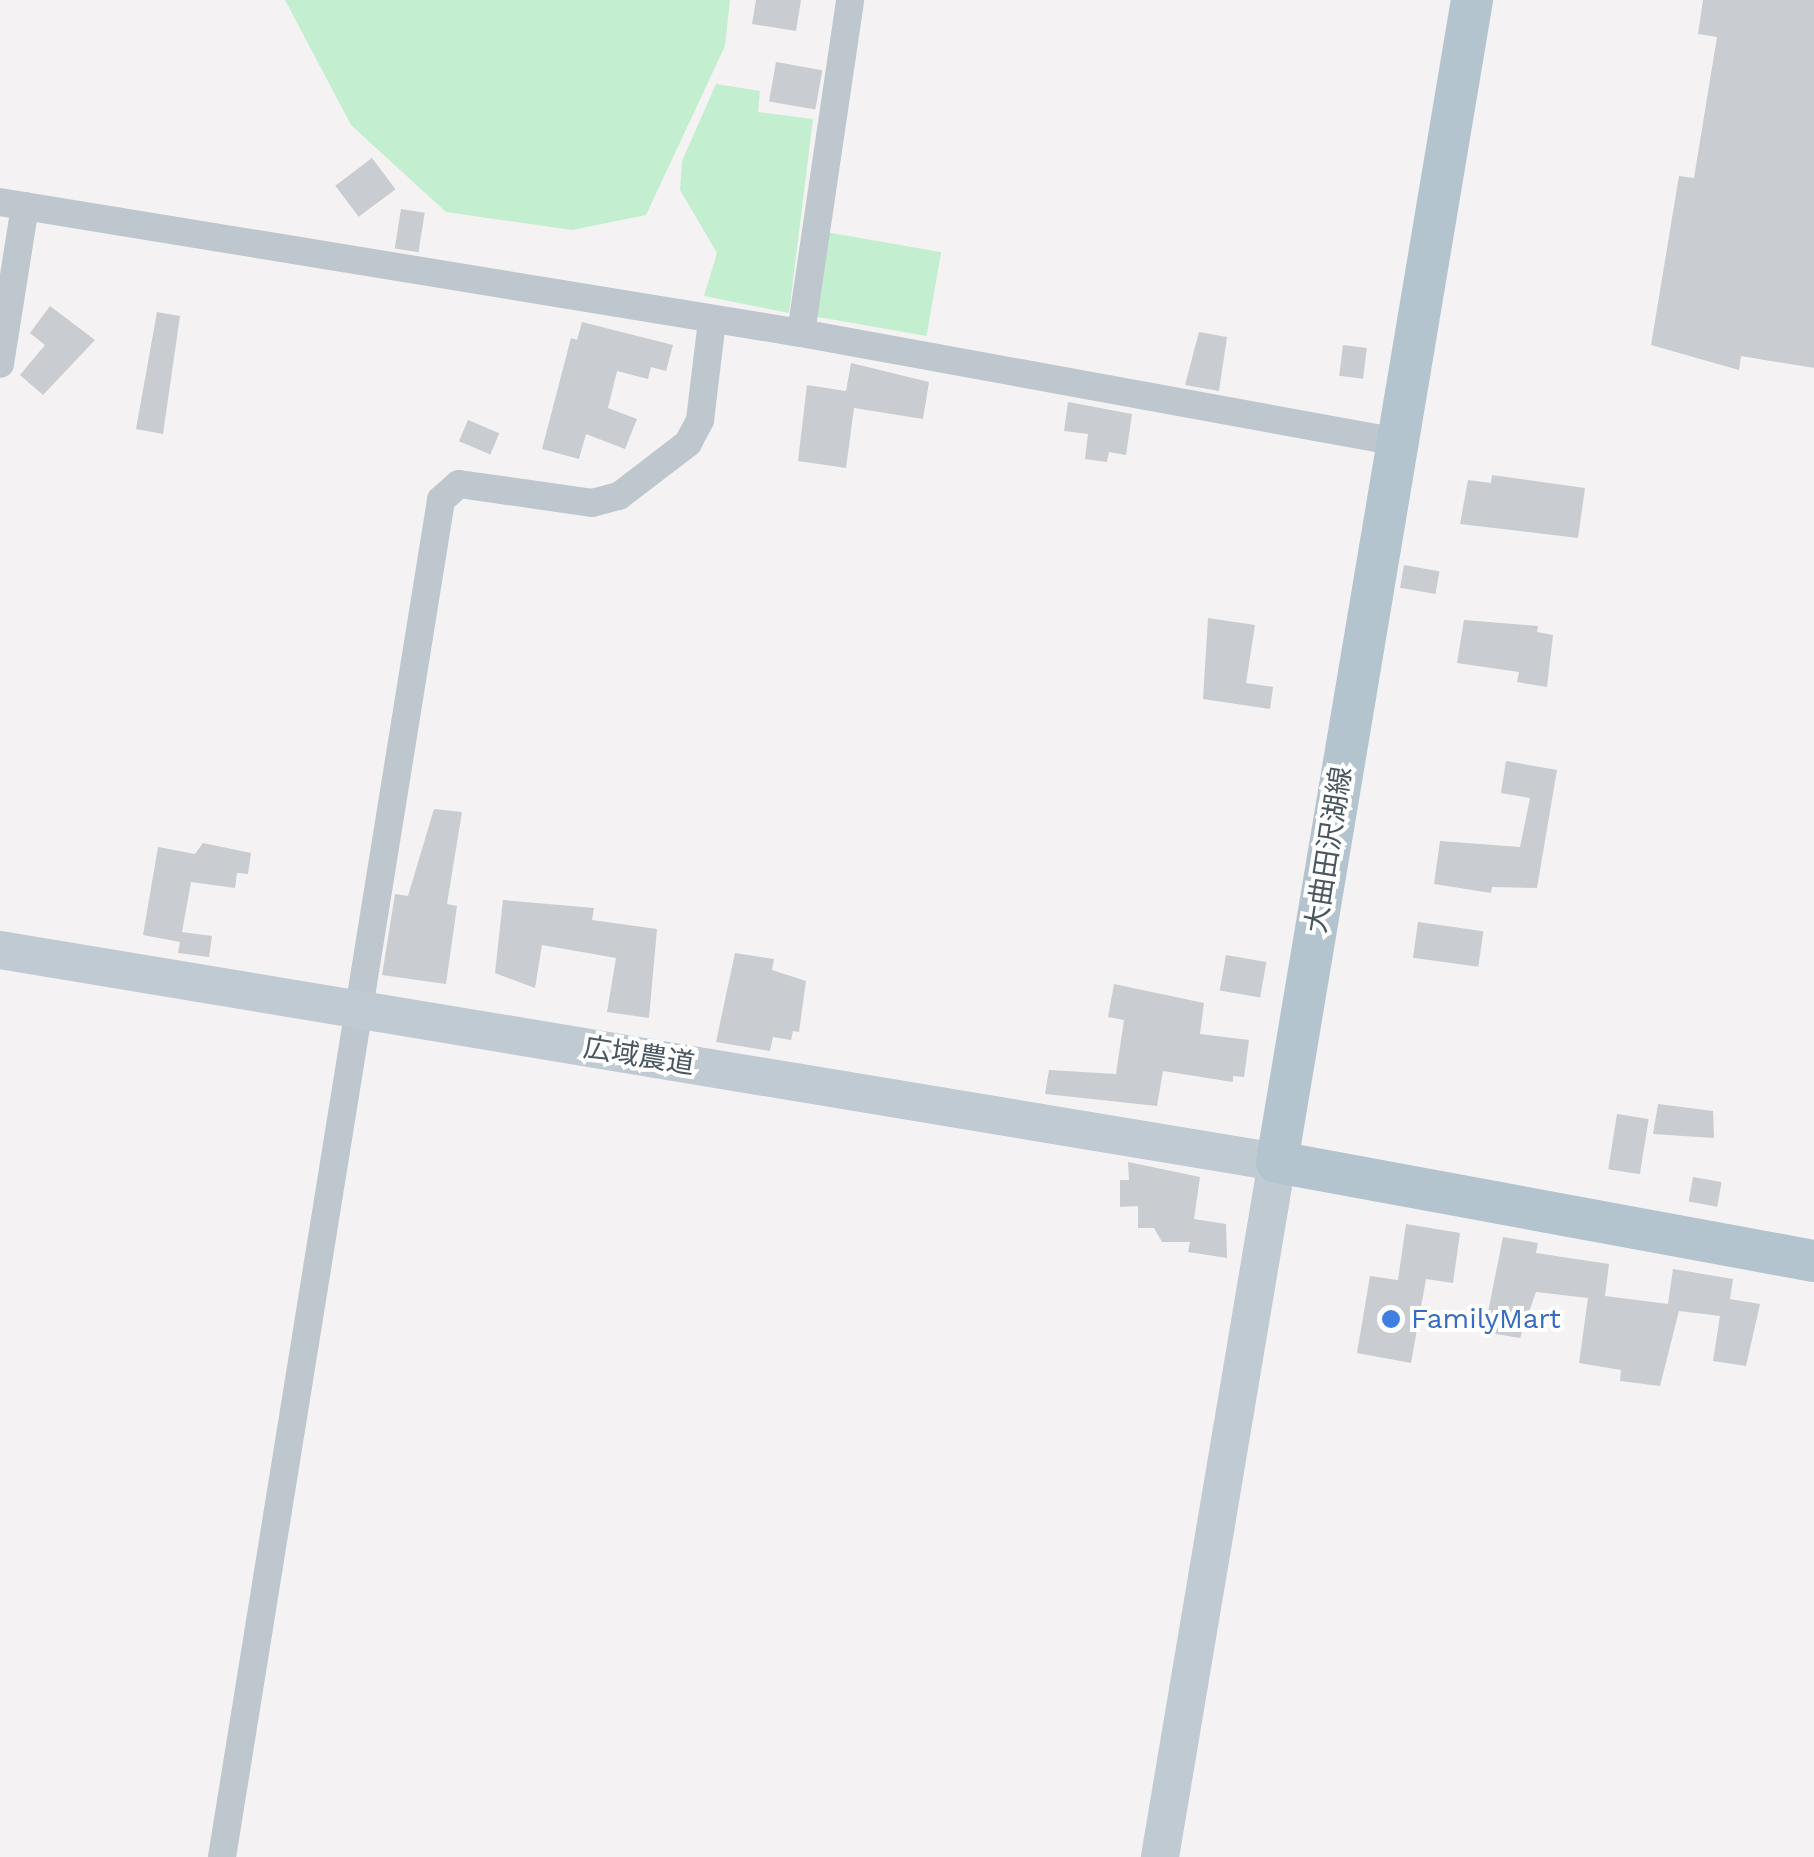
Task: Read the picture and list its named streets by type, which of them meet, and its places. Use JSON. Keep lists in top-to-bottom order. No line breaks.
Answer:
{"streets":{"main road":["大曲田沢湖線"],"street":["広域農道"]},"crossings":[["大曲田沢湖線","広域農道"]],"places":["FamilyMart"]}
